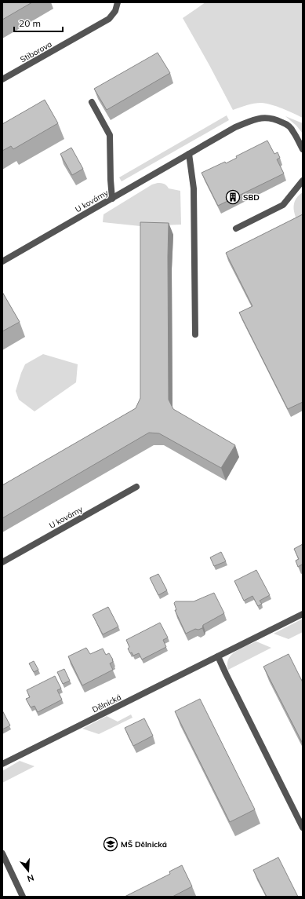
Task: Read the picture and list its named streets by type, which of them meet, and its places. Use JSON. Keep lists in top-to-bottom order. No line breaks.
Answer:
{"streets":{"street":["Stiborova","U kovárny","Dělnická"]},"places":{"building":["SBD"],"school or university":["MŠ Dělnická"]},"scale_bar":"20 m","north":"bottom"}
